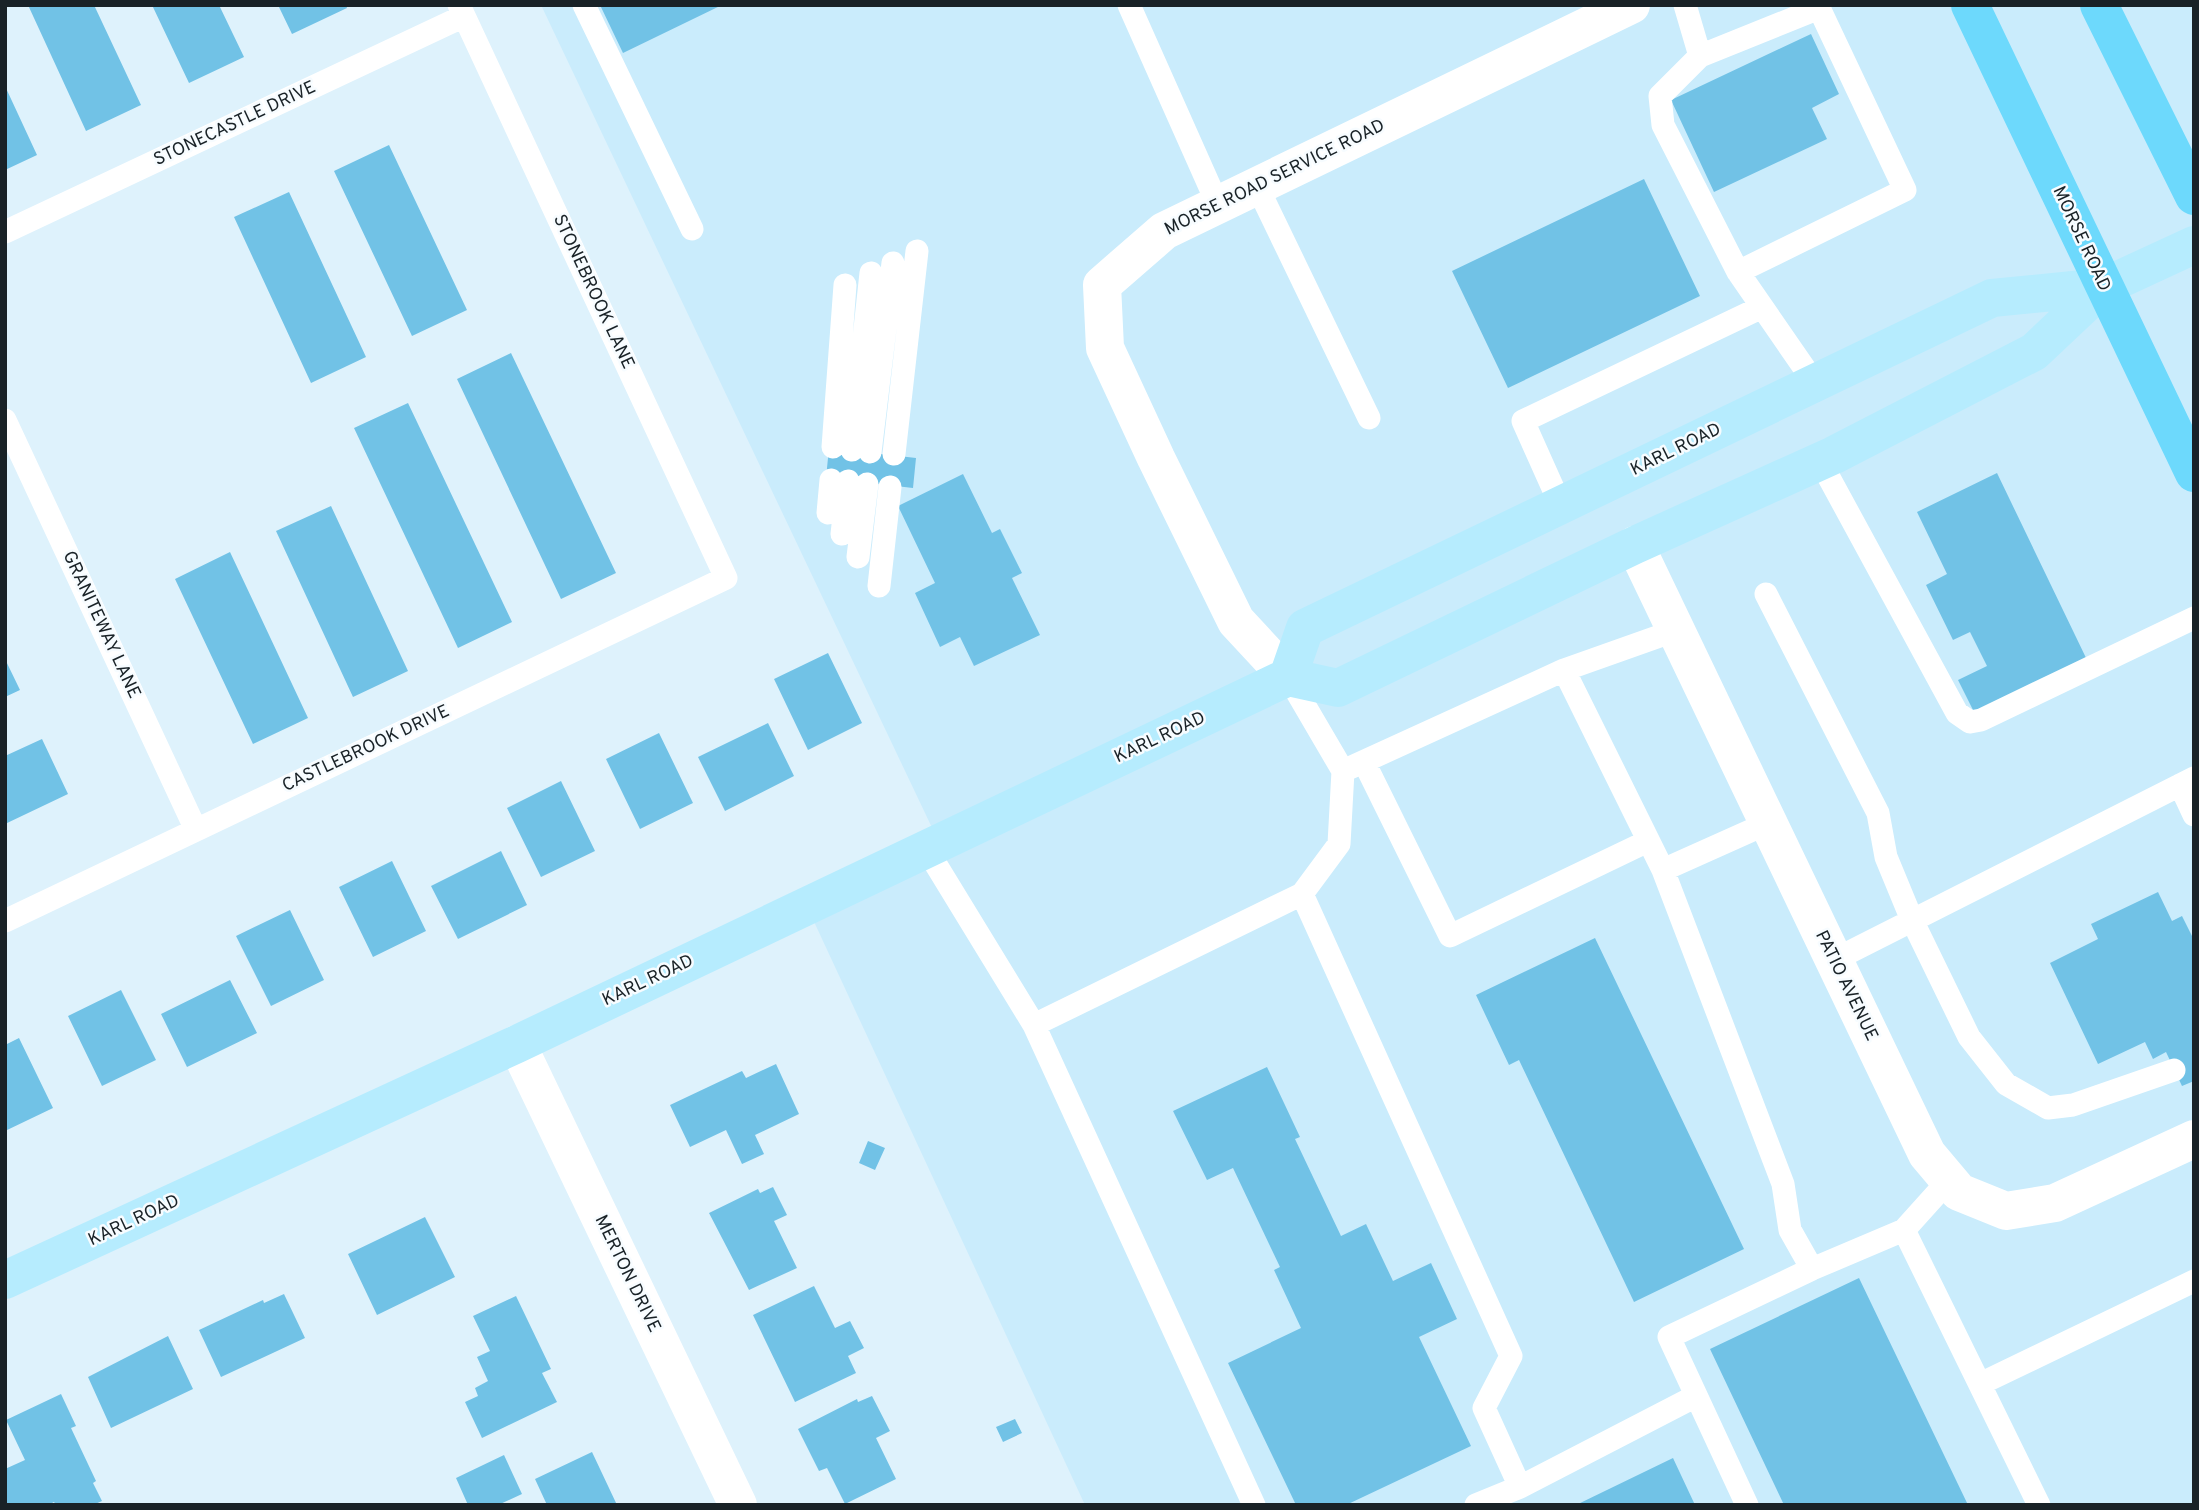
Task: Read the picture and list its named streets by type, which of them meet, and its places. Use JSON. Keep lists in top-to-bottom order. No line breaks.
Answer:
{"streets":{"main road":["MORSE ROAD","KARL ROAD"],"street":["MORSE ROAD SERVICE ROAD","PATIO AVENUE","MERTON DRIVE"],"lane":["STONECASTLE DRIVE","STONEBROOK LANE","GRANITEWAY LANE","CASTLEBROOK DRIVE"]},"crossings":[["STONECASTLE DRIVE","STONEBROOK LANE"],["MORSE ROAD SERVICE ROAD","KARL ROAD"],["MORSE ROAD","KARL ROAD"],["STONEBROOK LANE","CASTLEBROOK DRIVE"],["KARL ROAD","PATIO AVENUE"],["KARL ROAD","MERTON DRIVE"],["GRANITEWAY LANE","CASTLEBROOK DRIVE"]]}
